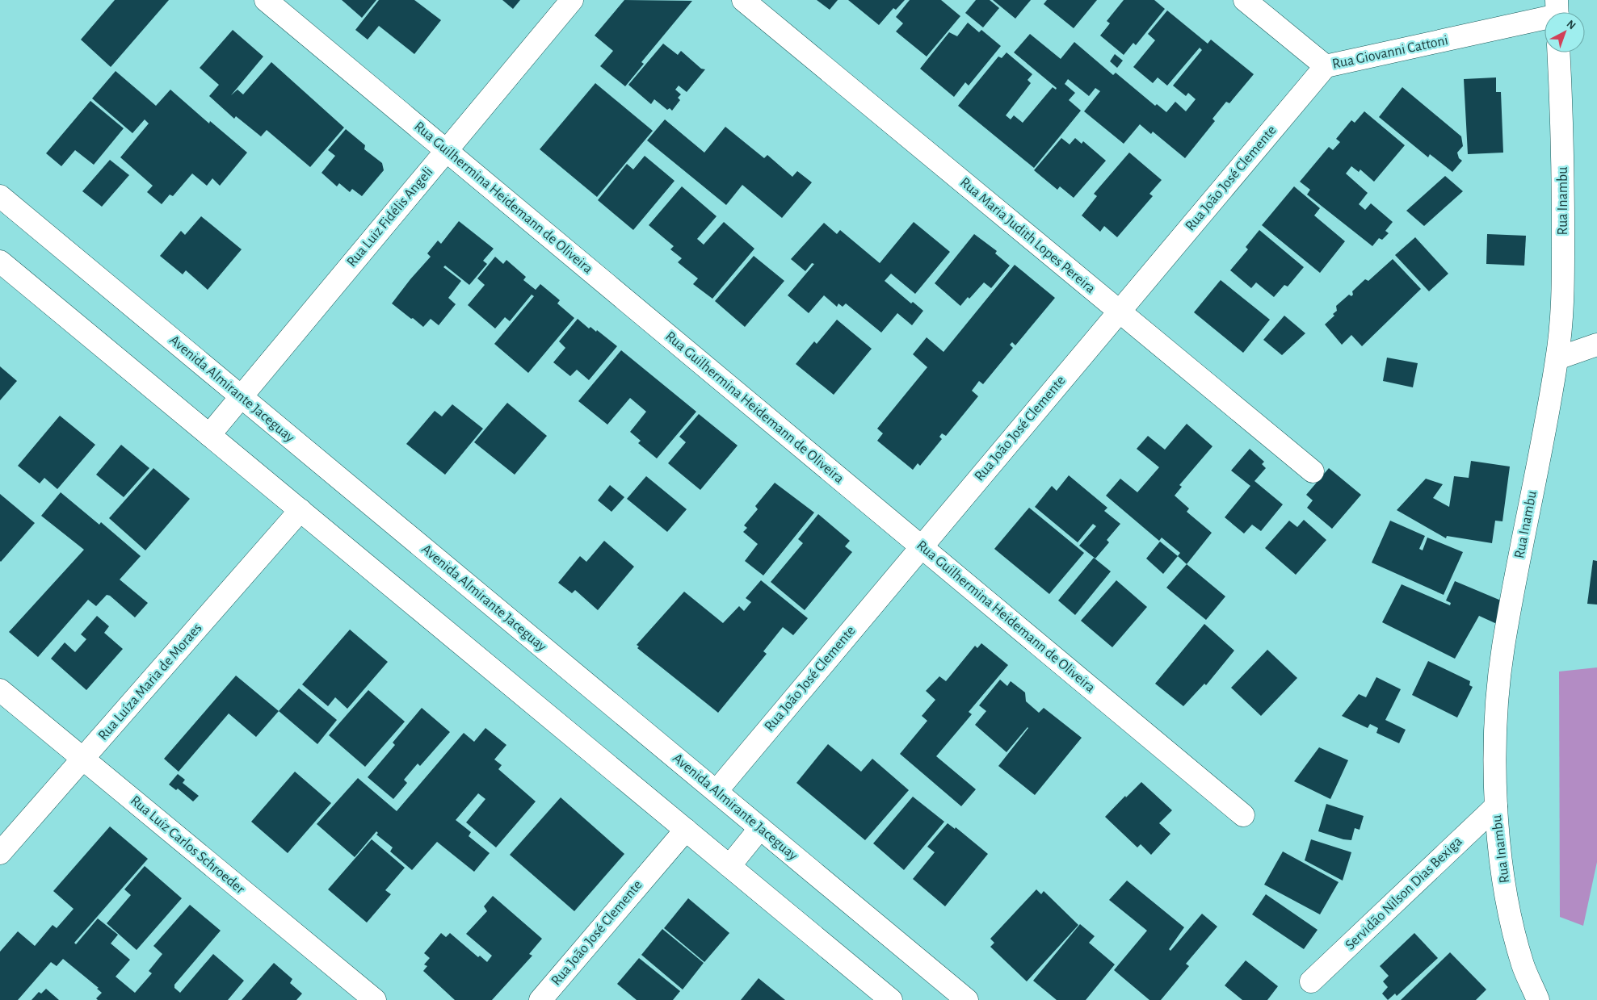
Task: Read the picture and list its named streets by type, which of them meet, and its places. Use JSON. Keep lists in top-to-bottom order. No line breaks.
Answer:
{"streets":{"street":["Rua Giovanni Cattoni","Rua João José Clemente","Rua Guilhermina Heidemann de Oliveira","Rua Inambu","Rua Luiz Fidélis Angeli","Rua Maria Judith Lopes Pereira","Avenida Almirante Jaceguay","Rua Luíza Maria de Moraes","Rua Luiz Carlos Schroeder","Servidão Nilson Dias Bexiga"]},"crossings":[["Rua Giovanni Cattoni","Rua João José Clemente"],["Rua João José Clemente","Rua Guilhermina Heidemann de Oliveira"],["Rua João José Clemente","Rua Maria Judith Lopes Pereira"],["Rua João José Clemente","Avenida Almirante Jaceguay"],["Rua Guilhermina Heidemann de Oliveira","Rua Luiz Fidélis Angeli"],["Rua Inambu","Servidão Nilson Dias Bexiga"],["Rua Luiz Fidélis Angeli","Avenida Almirante Jaceguay"],["Rua Luíza Maria de Moraes","Rua Luiz Carlos Schroeder"]],"north":"top right"}
